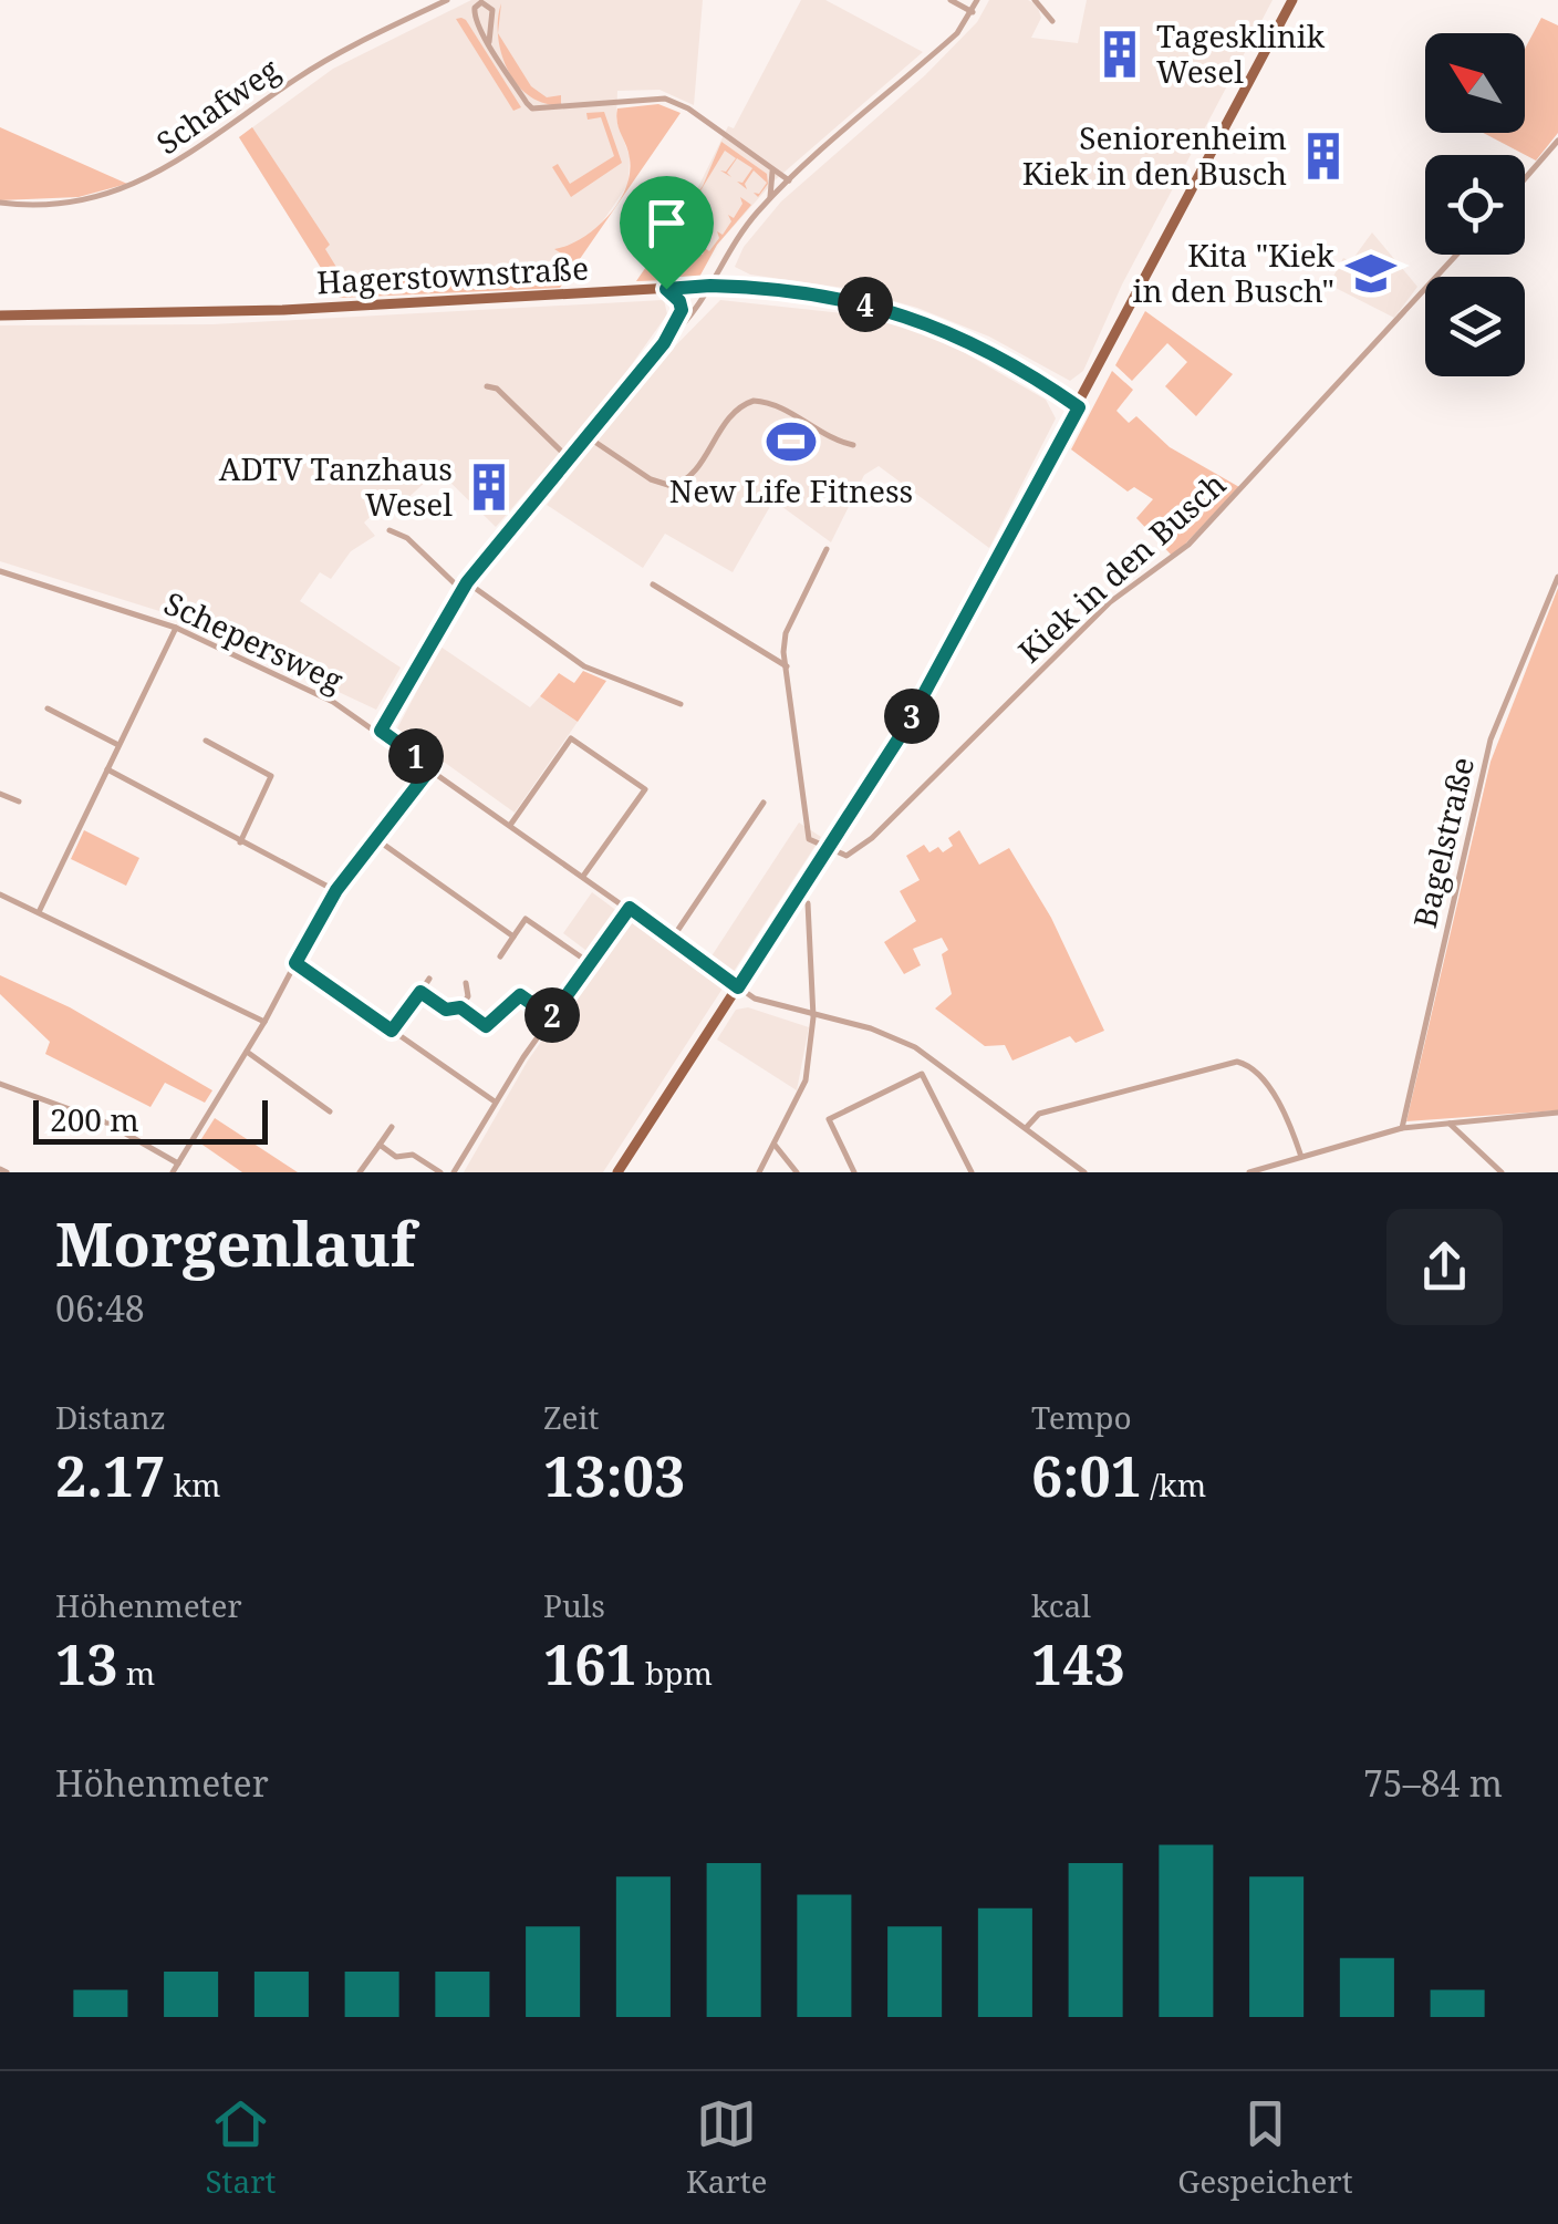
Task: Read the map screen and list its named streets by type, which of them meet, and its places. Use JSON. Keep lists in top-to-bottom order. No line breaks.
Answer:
{"streets":{"main road":["Hagerstownstraße"],"street":["Schafweg","Kiek in den Busch","Schepersweg","Bagelstraße"]},"places":{"building":["Tagesklinik Wesel","Seniorenheim Kiek in den Busch","ADTV Tanzhaus Wesel"],"school or university":["Kita \"Kiek in den Busch\""],"sports":["New Life Fitness"]},"scale_bar":"200 m","north":"top left","page":{"pins":["4","3","1","2"],"scale":"200 m","heading":["Morgenlauf","06:48"],"stats":[["Distanz","2.17 km"],["Zeit","13:03"],["Tempo","6:01 /km"],["Höhenmeter","13 m"],["Puls","161 bpm"],["kcal","143"]],"chart":["Höhenmeter","75–84 m"],"tabs":["Start","Karte","Gespeichert"]}}
